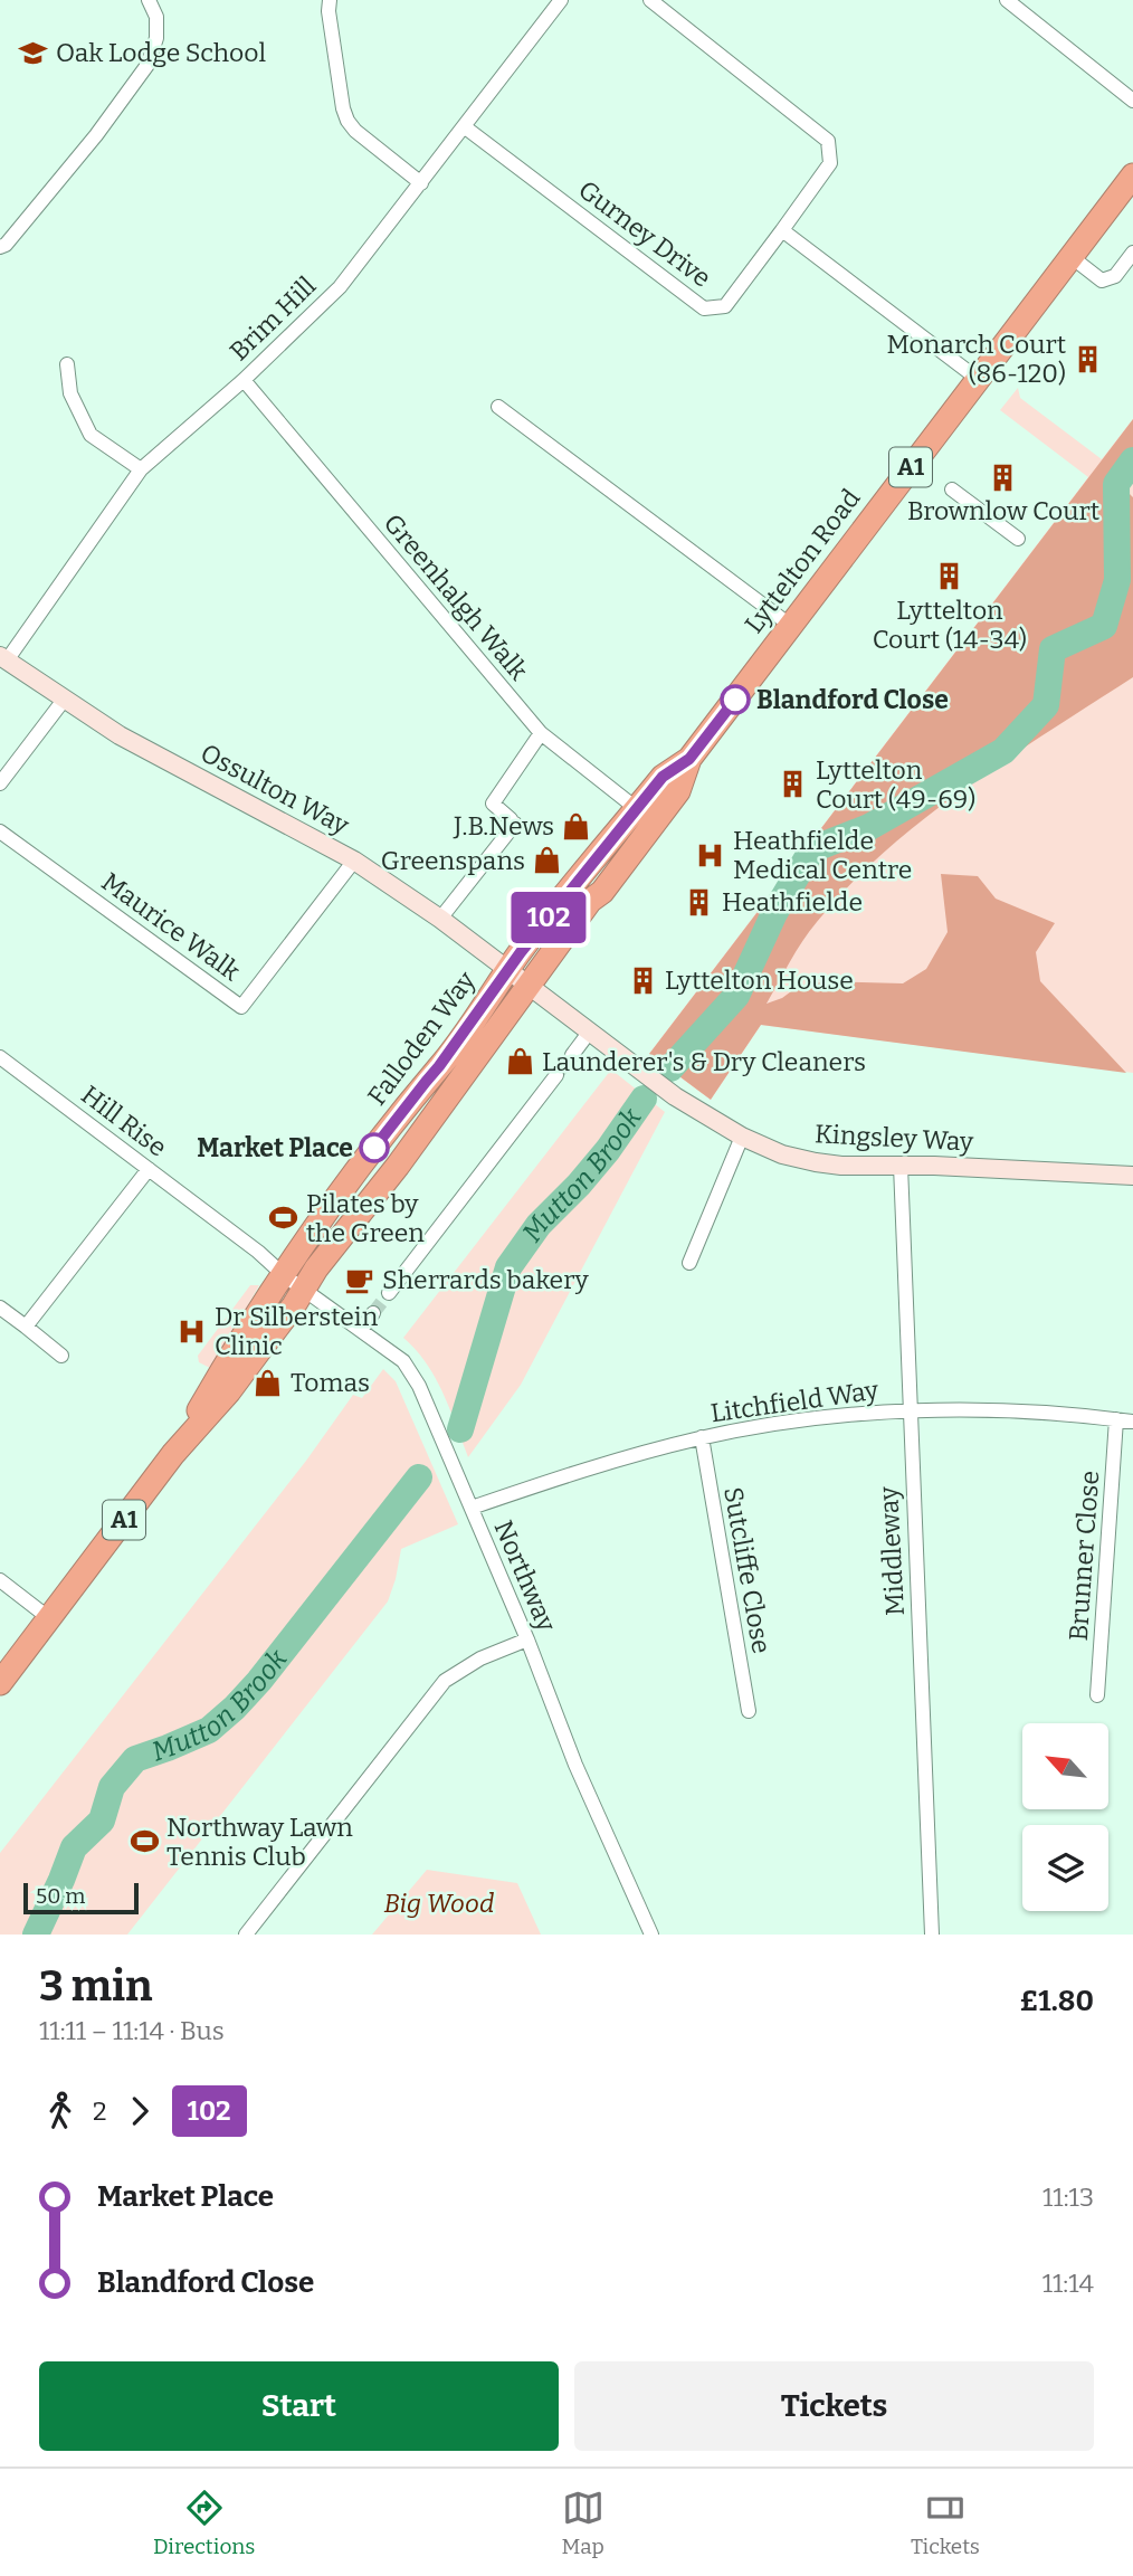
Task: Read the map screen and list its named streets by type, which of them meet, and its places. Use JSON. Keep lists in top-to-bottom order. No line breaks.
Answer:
{"streets":{"highway":["A1","Lyttelton Road","Falloden Way"],"street":["Gurney Drive","Brim Hill","Greenhalgh Walk","Ossulton Way","Maurice Walk","Hill Rise","Kingsley Way","Litchfield Way","Middleway","Brunner Close","Sutcliffe Close","Northway"]},"crossings":[["Gurney Drive","Brim Hill"],["Brim Hill","Greenhalgh Walk"],["Brim Hill","Ossulton Way"],["Lyttelton Road","Greenhalgh Walk"],["Lyttelton Road","Ossulton Way"],["Lyttelton Road","Falloden Way"],["Lyttelton Road","Kingsley Way"],["Ossulton Way","Maurice Walk"],["Ossulton Way","Falloden Way"],["Ossulton Way","Kingsley Way"],["Falloden Way","Hill Rise"],["Falloden Way","Kingsley Way"],["Falloden Way","Northway"],["Hill Rise","Northway"],["Kingsley Way","Middleway"],["Litchfield Way","Middleway"],["Litchfield Way","Brunner Close"],["Litchfield Way","Sutcliffe Close"],["Litchfield Way","Northway"]],"water":["Mutton Brook"],"parks":["Big Wood"],"places":{"school or university":["Oak Lodge School"],"building":["Monarch Court (86-120)","Brownlow Court","Lyttelton Court (14-34)","Lyttelton Court (49-69)","Heathfielde","Lyttelton House"],"other":["Blandford Close","Market Place"],"shop":["J.B.News","Greenspans","Launderer's & Dry Cleaners","Tomas"],"hospital":["Heathfielde Medical Centre","Dr Silberstein Clinic"],"sports":["Pilates by the Green","Northway Lawn Tennis Club"],"cafe":["Sherrards bakery"]},"lines":["bus line 102"],"scale_bar":"50 m","north":"top left","page":{"on_map":"102","scale":"50 m","heading":["3 min","11:11 – 11:14 · Bus","£1.80"],"legs":["2","102"],"list":[{"name":"Market Place","value":"11:13"},{"name":"Blandford Close","value":"11:14"}],"buttons":["Start","Tickets"],"tabs":["Directions","Map","Tickets"]}}
